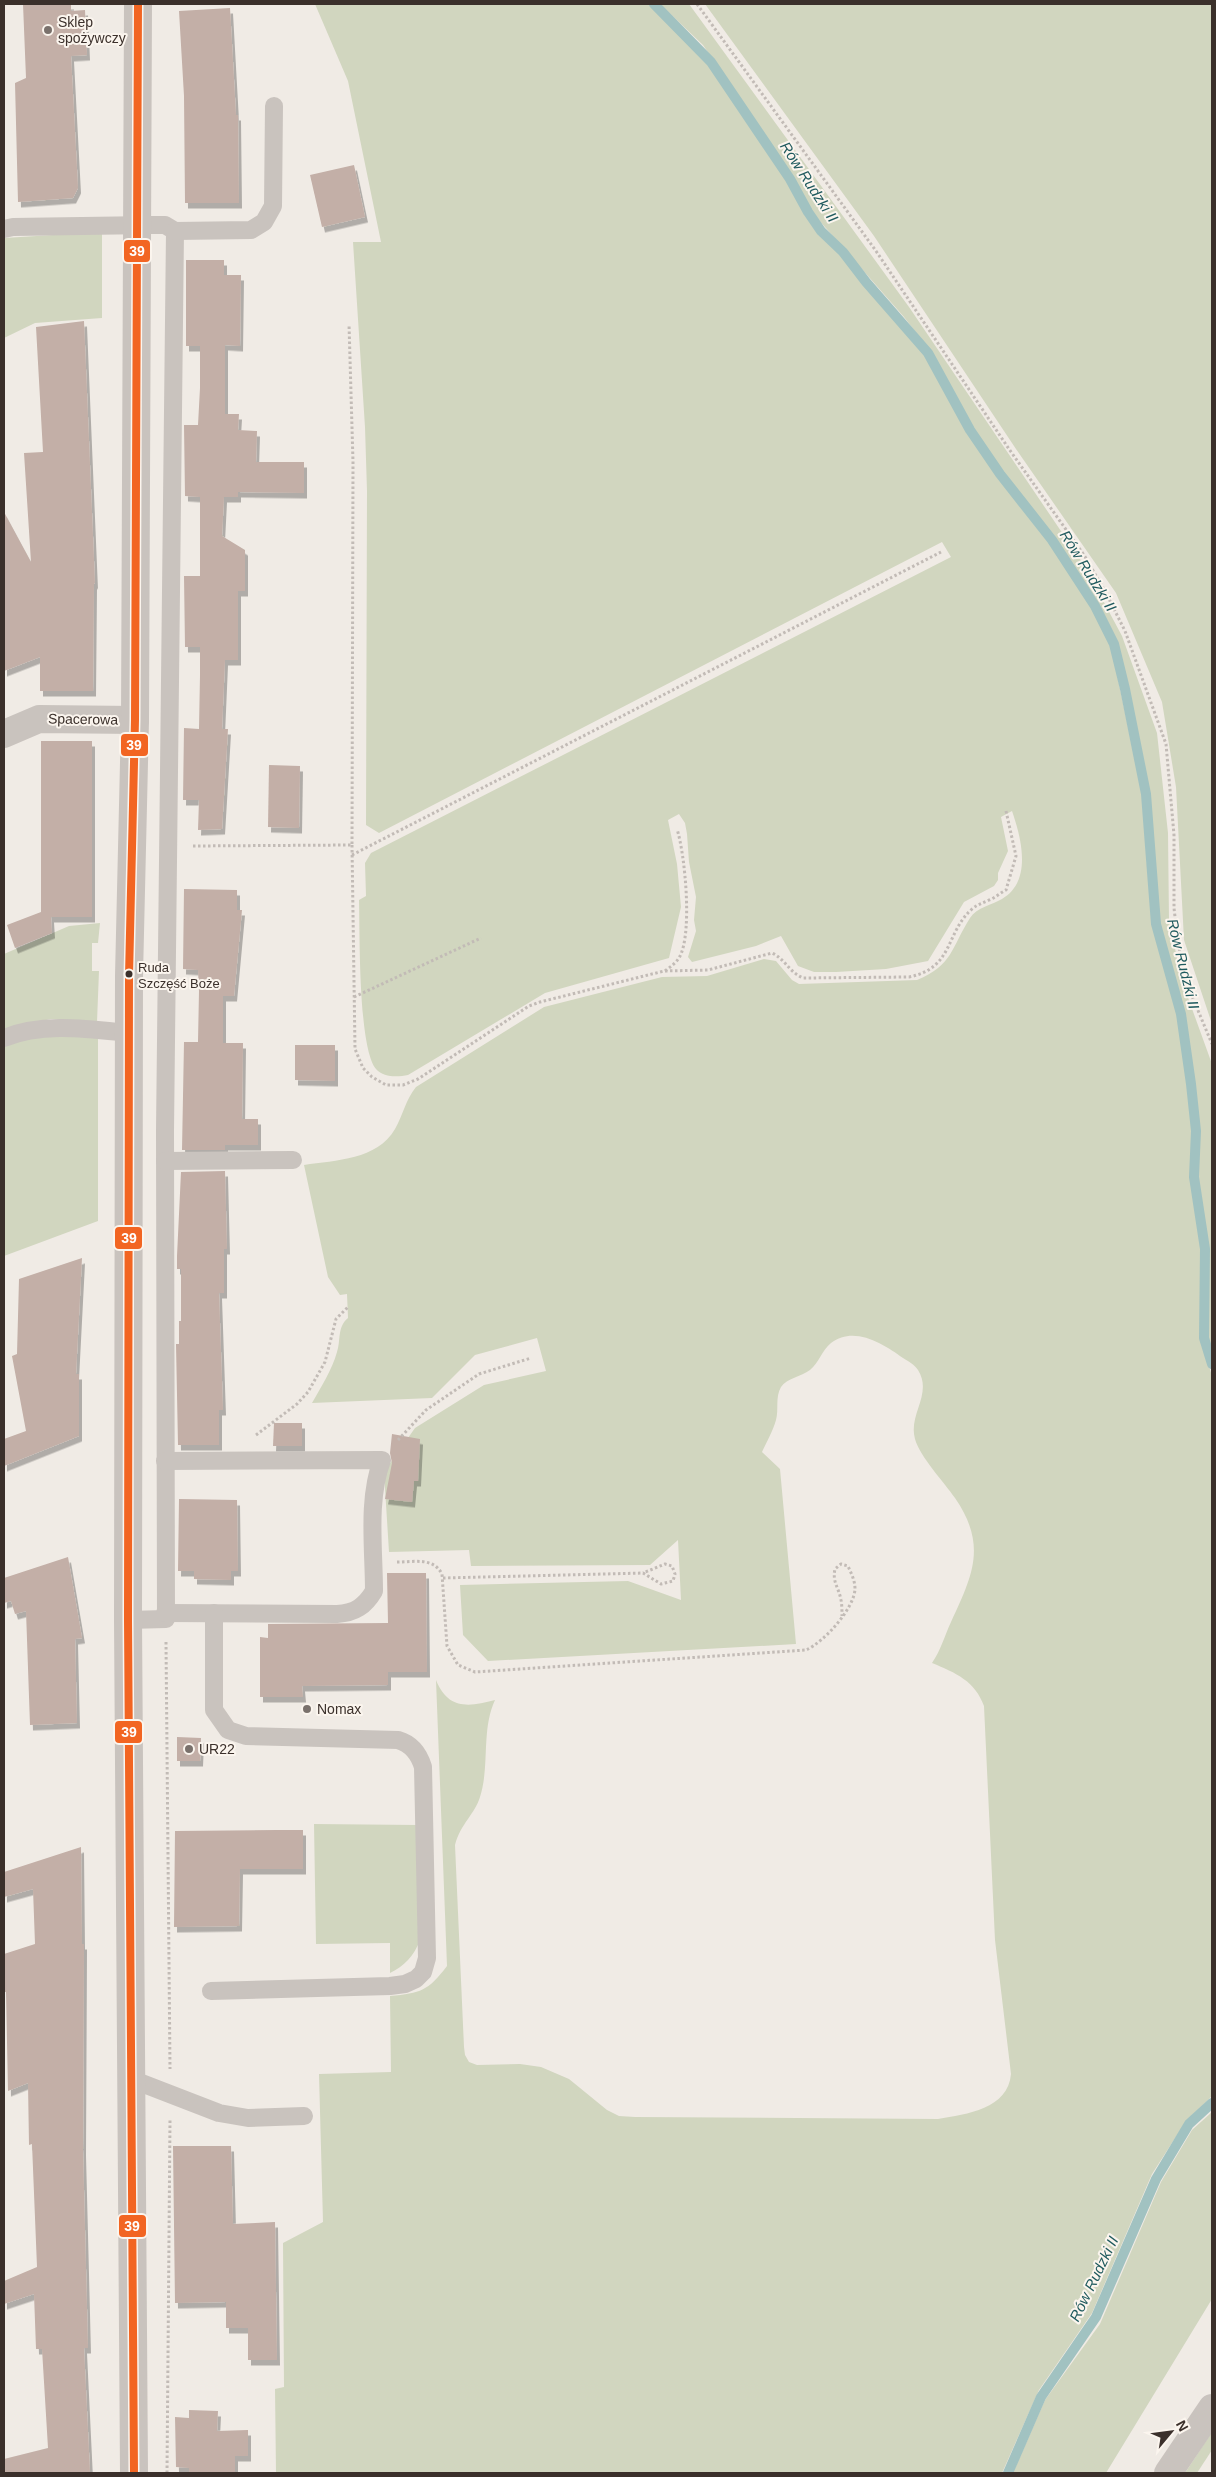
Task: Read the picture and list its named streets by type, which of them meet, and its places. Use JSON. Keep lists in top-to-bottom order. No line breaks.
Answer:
{"streets":{"street":["Spacerowa"]},"water":["Rów Rudzki II"],"places":["Sklep spożywczy","Ruda Szczęść Boże","Nomax","UR22"],"lines":["transit line 39"],"north":"top right"}
